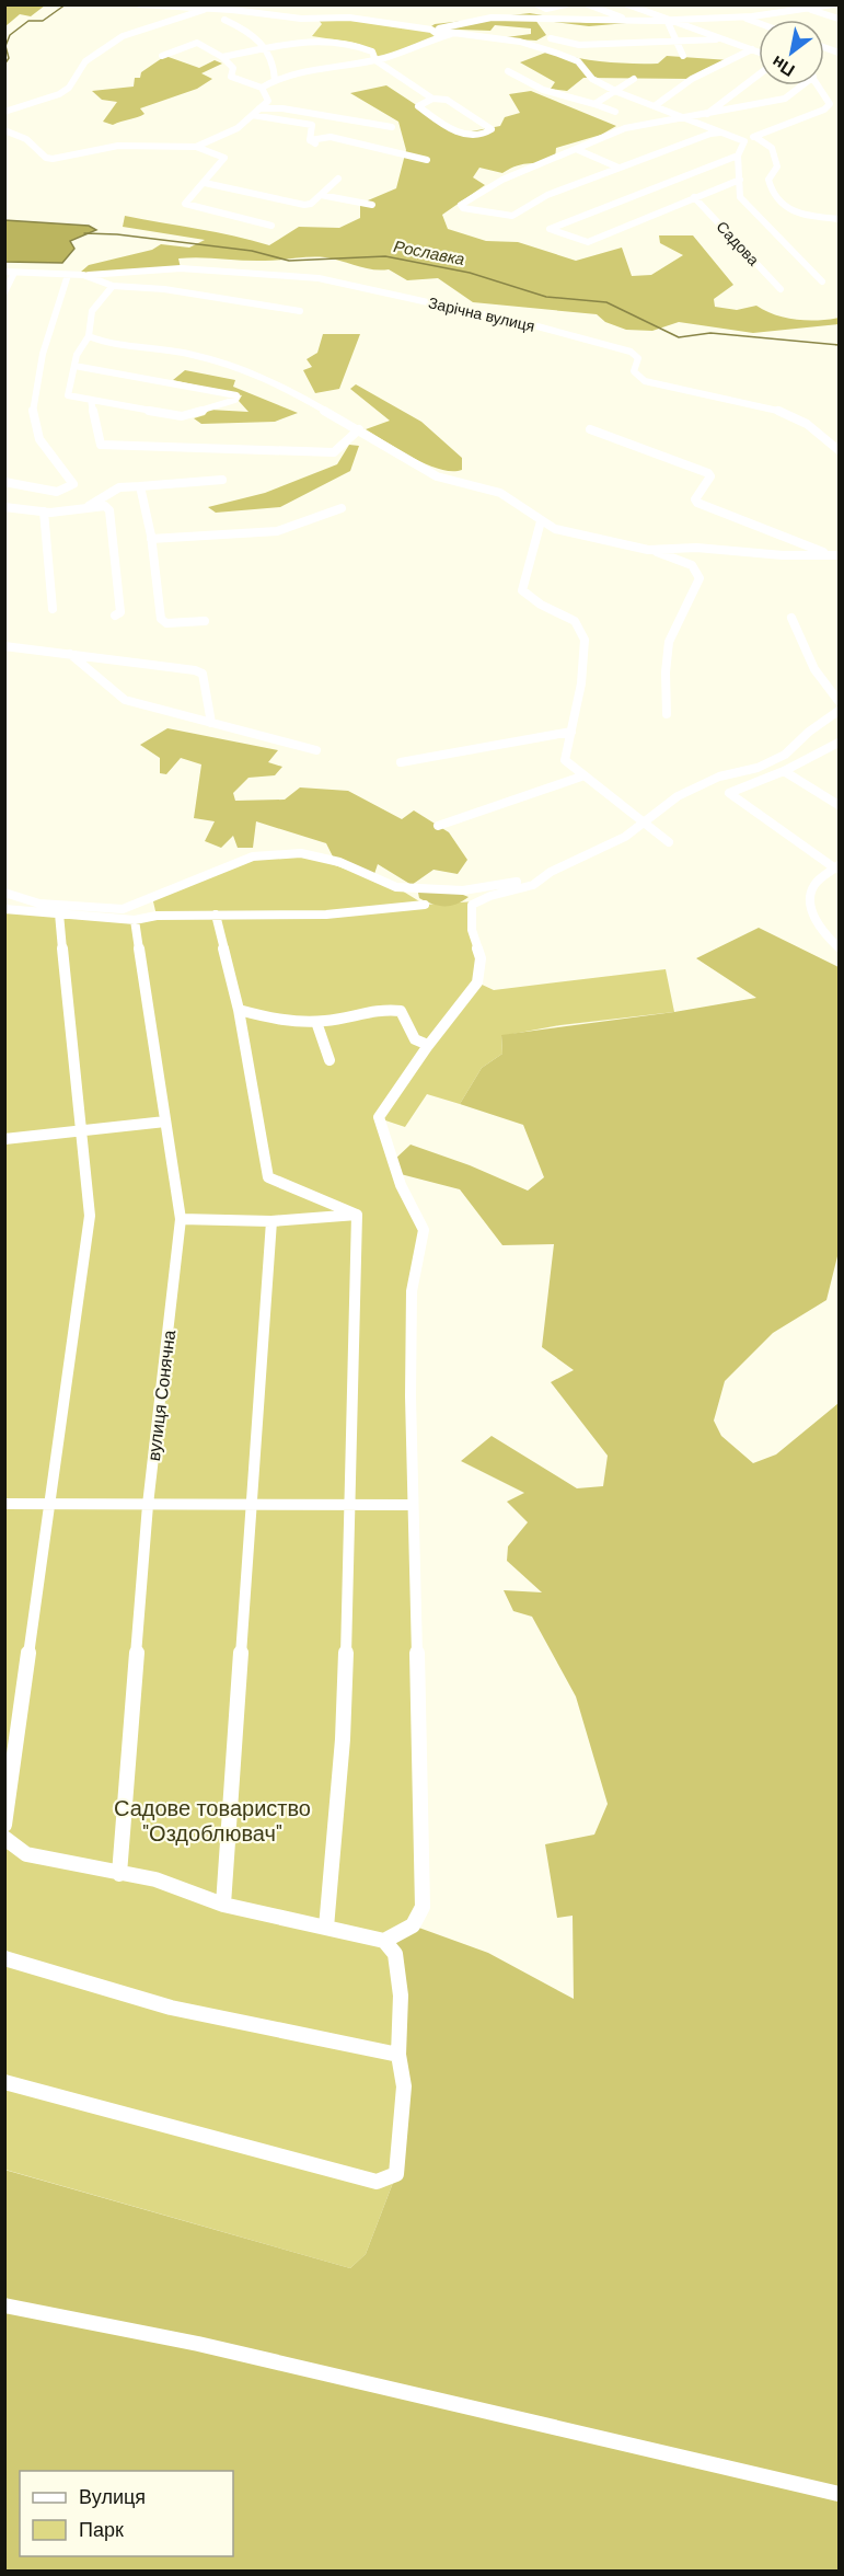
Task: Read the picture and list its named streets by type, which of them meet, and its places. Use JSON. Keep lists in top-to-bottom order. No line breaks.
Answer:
{"streets":{"street":["Садова","Зарічна вулиця","вулиця Сонячна"]},"water":["Рославка"],"parks":["Садове товариство \"Оздоблювач\""],"legend":["Вулиця","Парк"],"north":"bottom left"}
